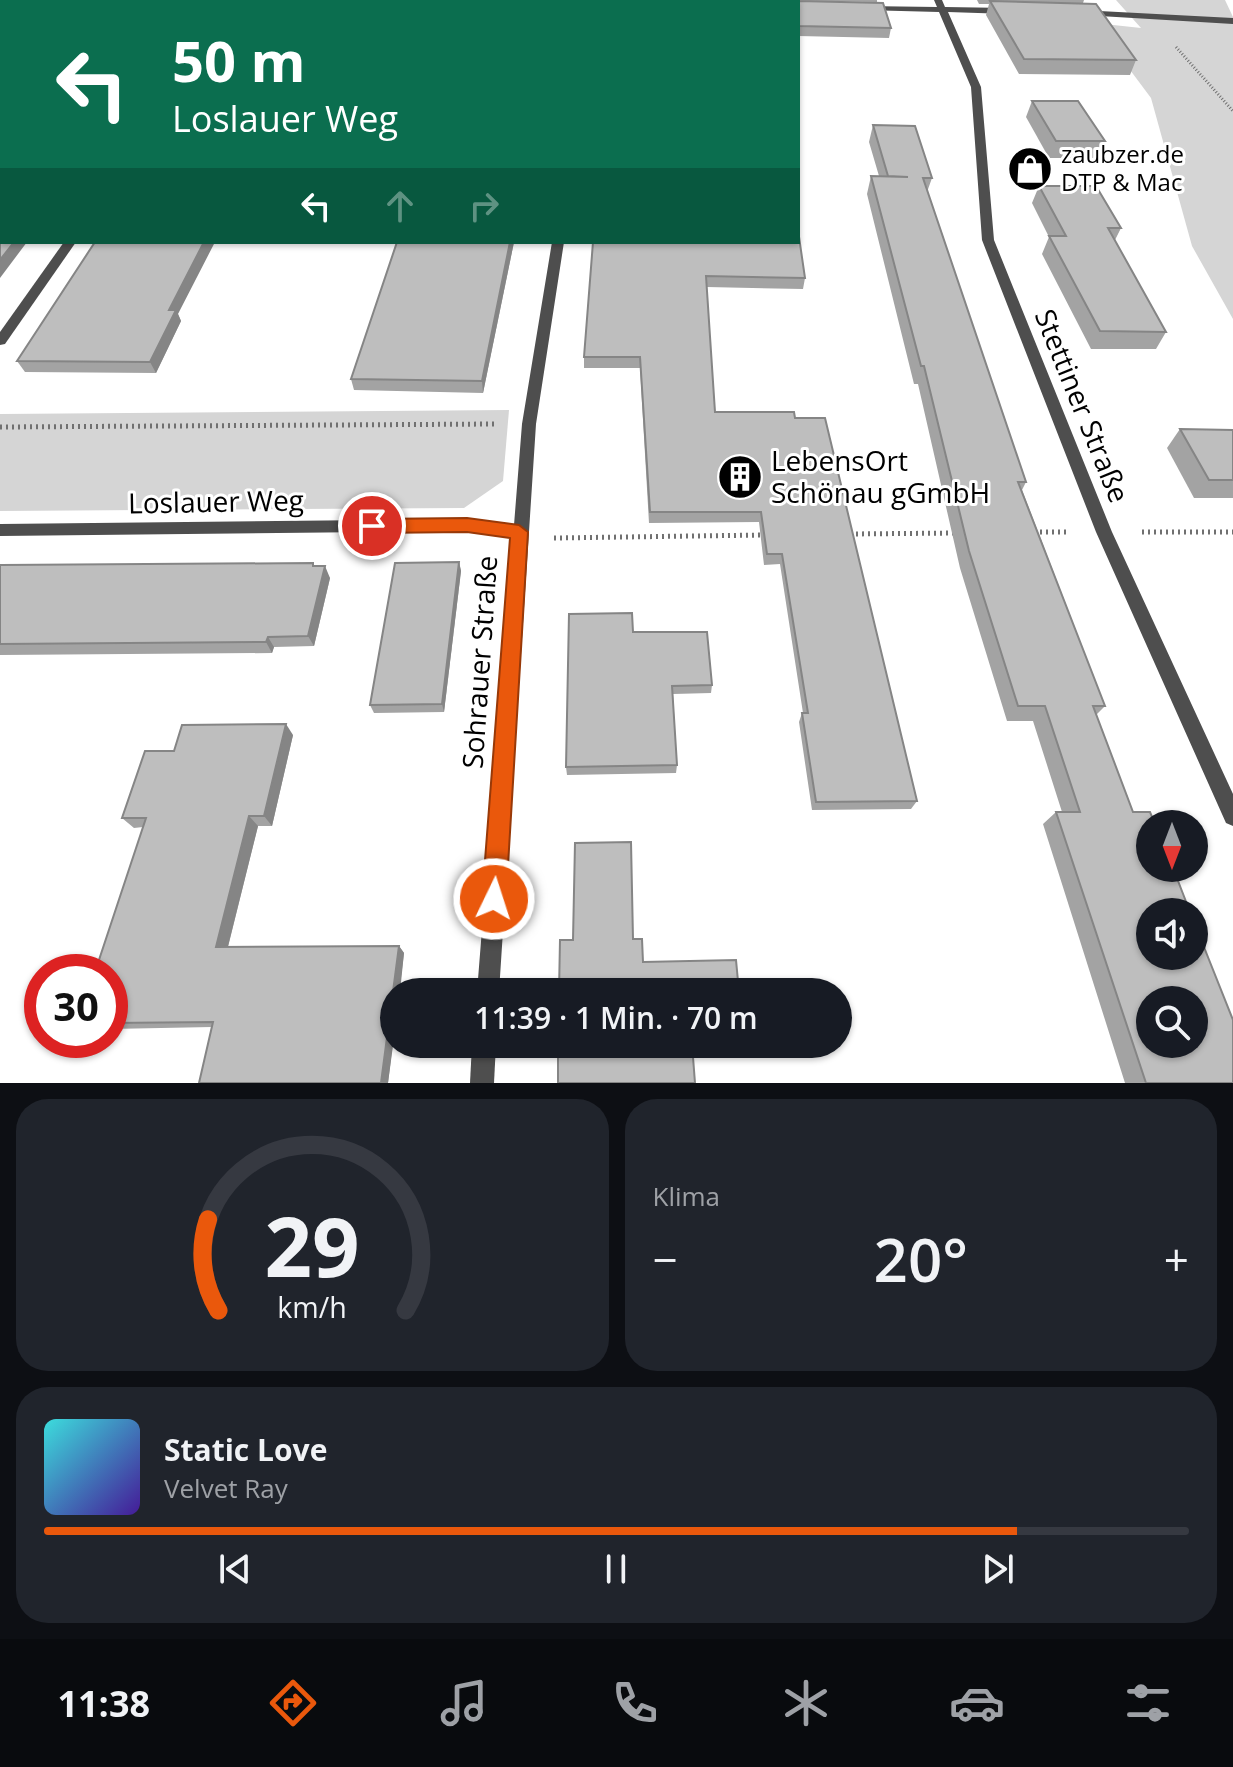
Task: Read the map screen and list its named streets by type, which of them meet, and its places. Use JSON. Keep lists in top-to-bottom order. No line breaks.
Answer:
{"streets":{"street":["Stettiner Straße","Loslauer Weg","Sohrauer Straße"]},"crossings":[["Loslauer Weg","Sohrauer Straße"]],"places":{"shop":["zaubzer.de DTP & Mac"],"building":["LebensOrt Schönau gGmbH"]},"north":"bottom","page":{"turn":["50 m","Loslauer Weg"],"limit":"30","trip":"11:39 · 1 Min. · 70 m","tile":"Klima","heat":["−","20°","+"],"song":["Static Love","Velvet Ray"],"tabs":"11:38","gauge":["29","km/h"]}}
